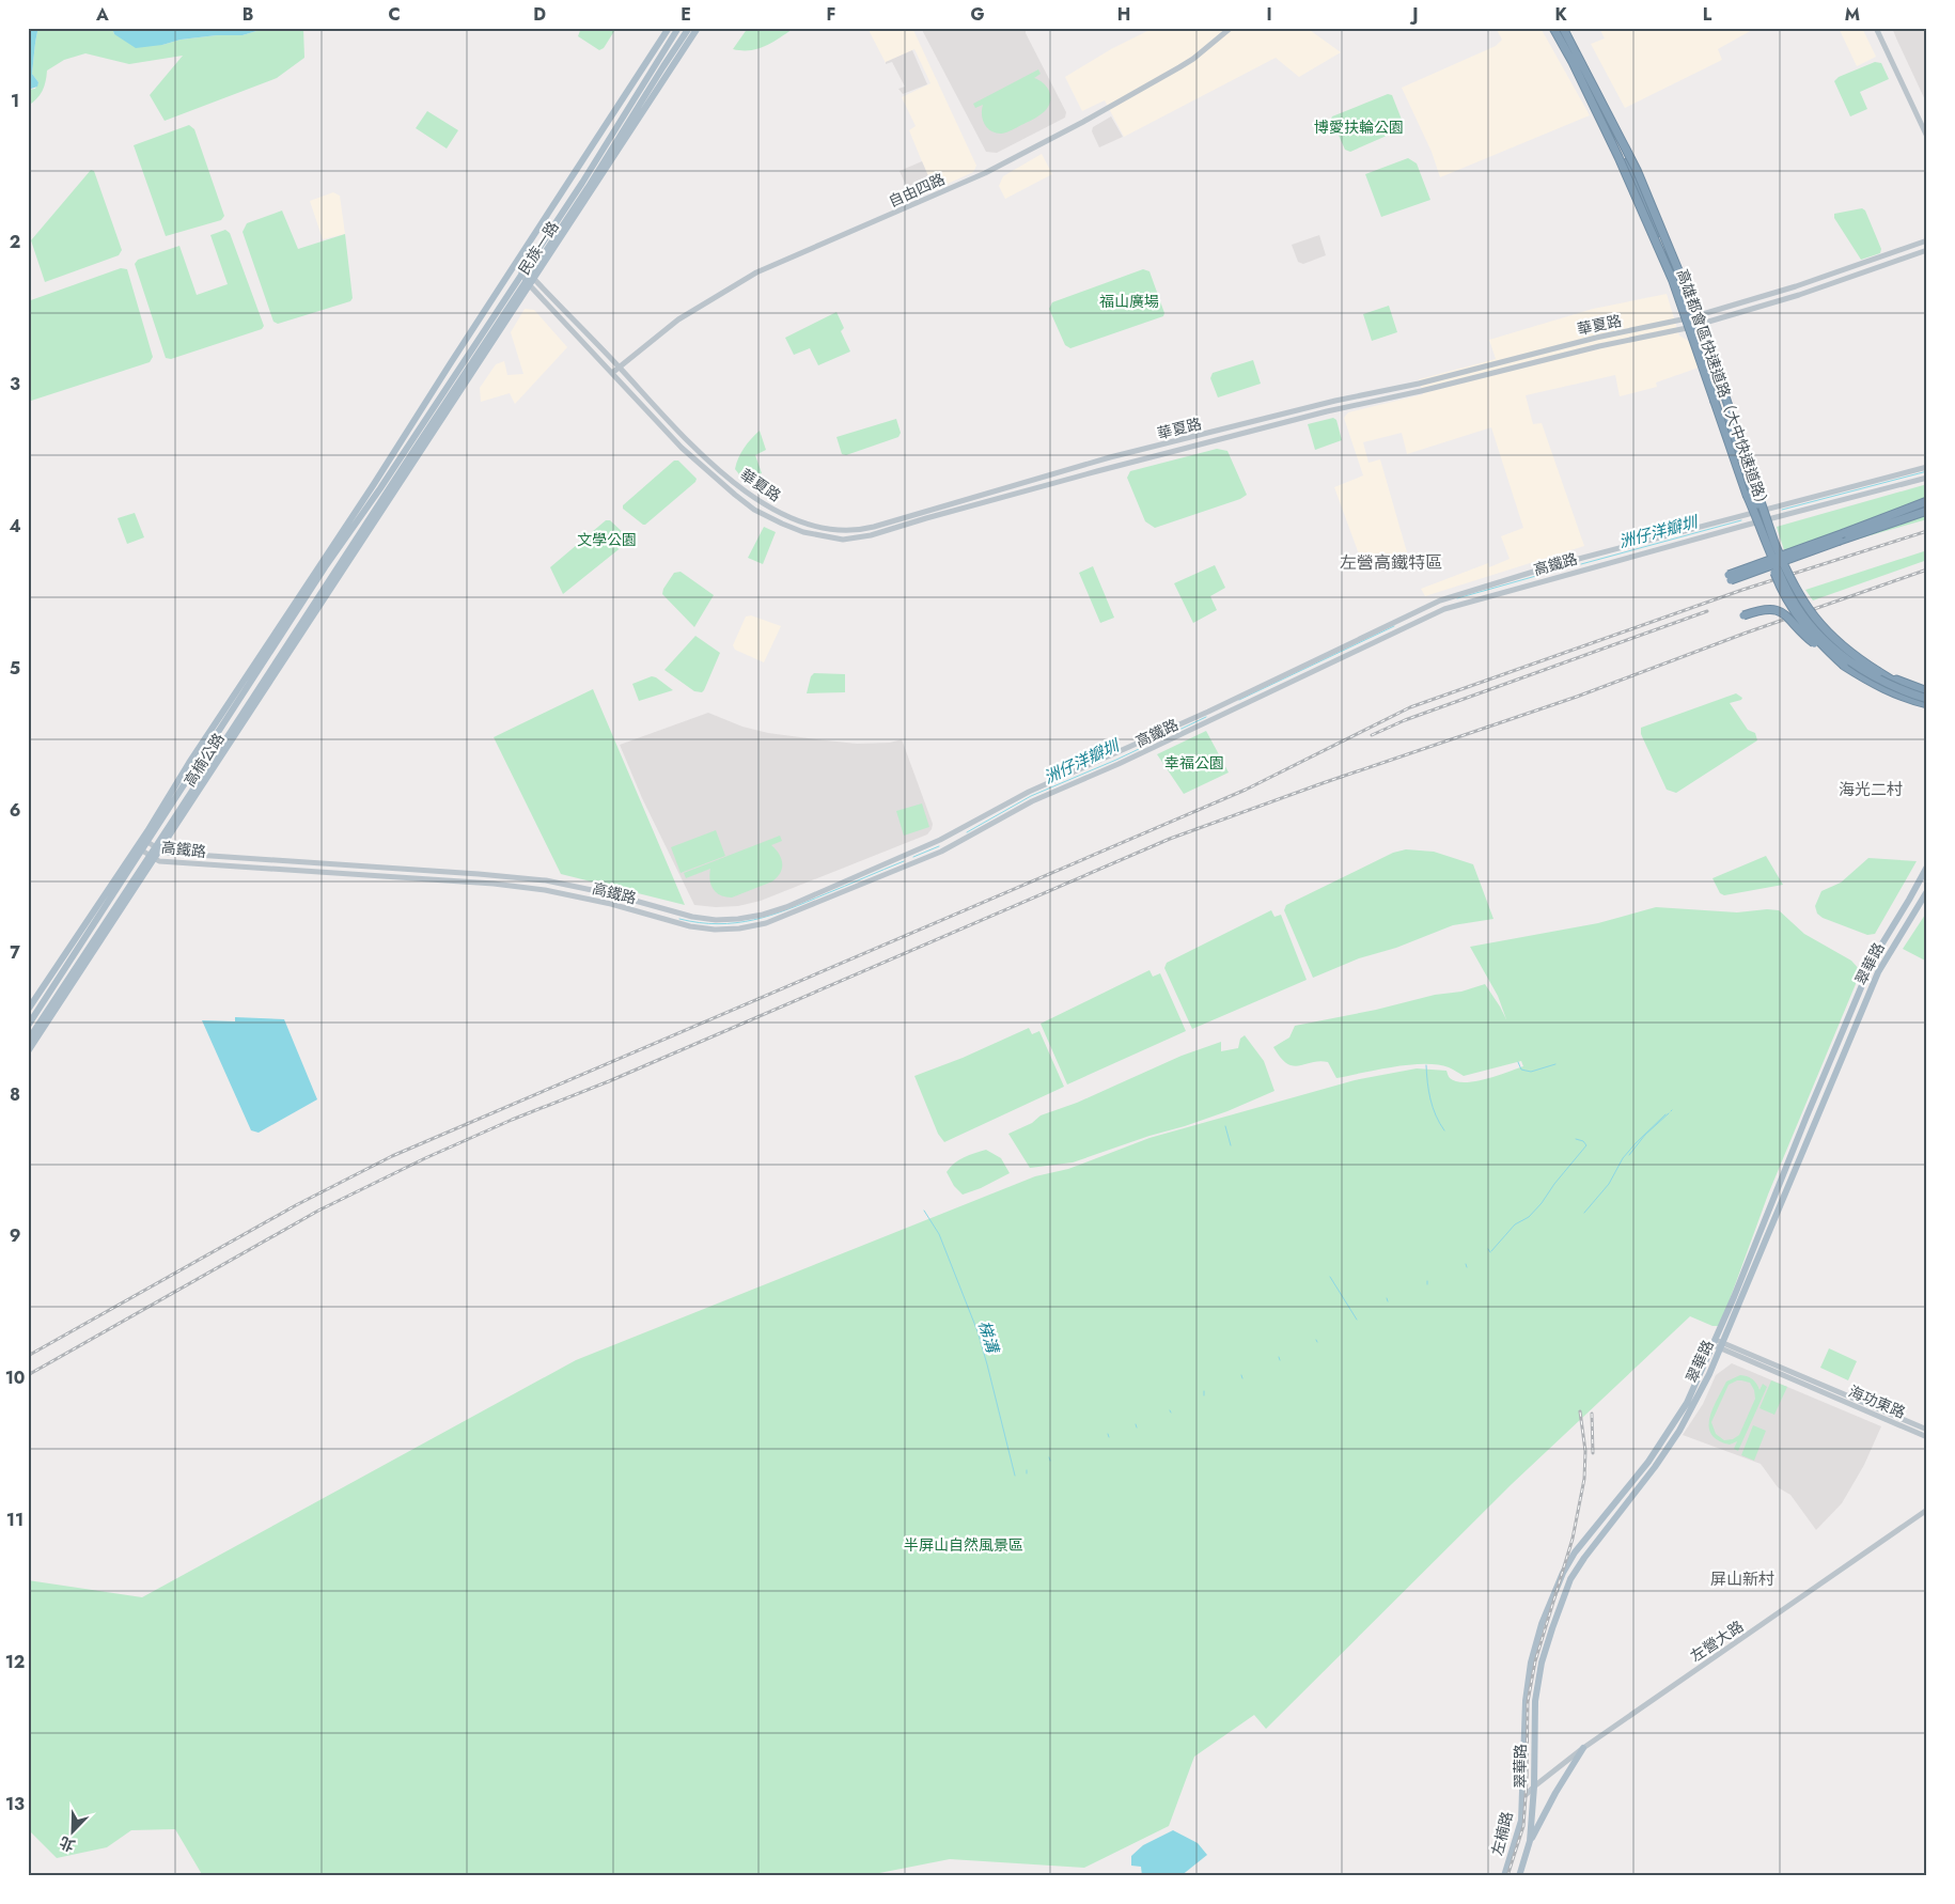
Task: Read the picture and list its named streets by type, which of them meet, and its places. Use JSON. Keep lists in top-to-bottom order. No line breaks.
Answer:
{"streets":{"highway":["高雄都會區快速道路（大中快速道路）"],"main road":["民族一路","高楠公路","翠華路","左楠路"],"street":["自由四路","華夏路","高鐵路","海功東路","左營大路"]},"crossings":[["自由四路","華夏路"],["民族一路","華夏路"],["民族一路","高楠公路"],["高鐵路","高楠公路"],["翠華路","海功東路"],["翠華路","左營大路"],["翠華路","左楠路"],["左營大路","左楠路"]],"districts":["左營高鐵特區","海光二村","屏山新村"],"water":["洲仔洋瓣圳","梯溝"],"parks":["博愛扶輪公園","福山廣場","文學公園","幸福公園","半屏山自然風景區"],"north":"bottom left","grid":{"columns":["A","B","C","D","E","F","G","H","I","J","K","L","M"],"rows":["1","2","3","4","5","6","7","8","9","10","11","12","13"]}}
